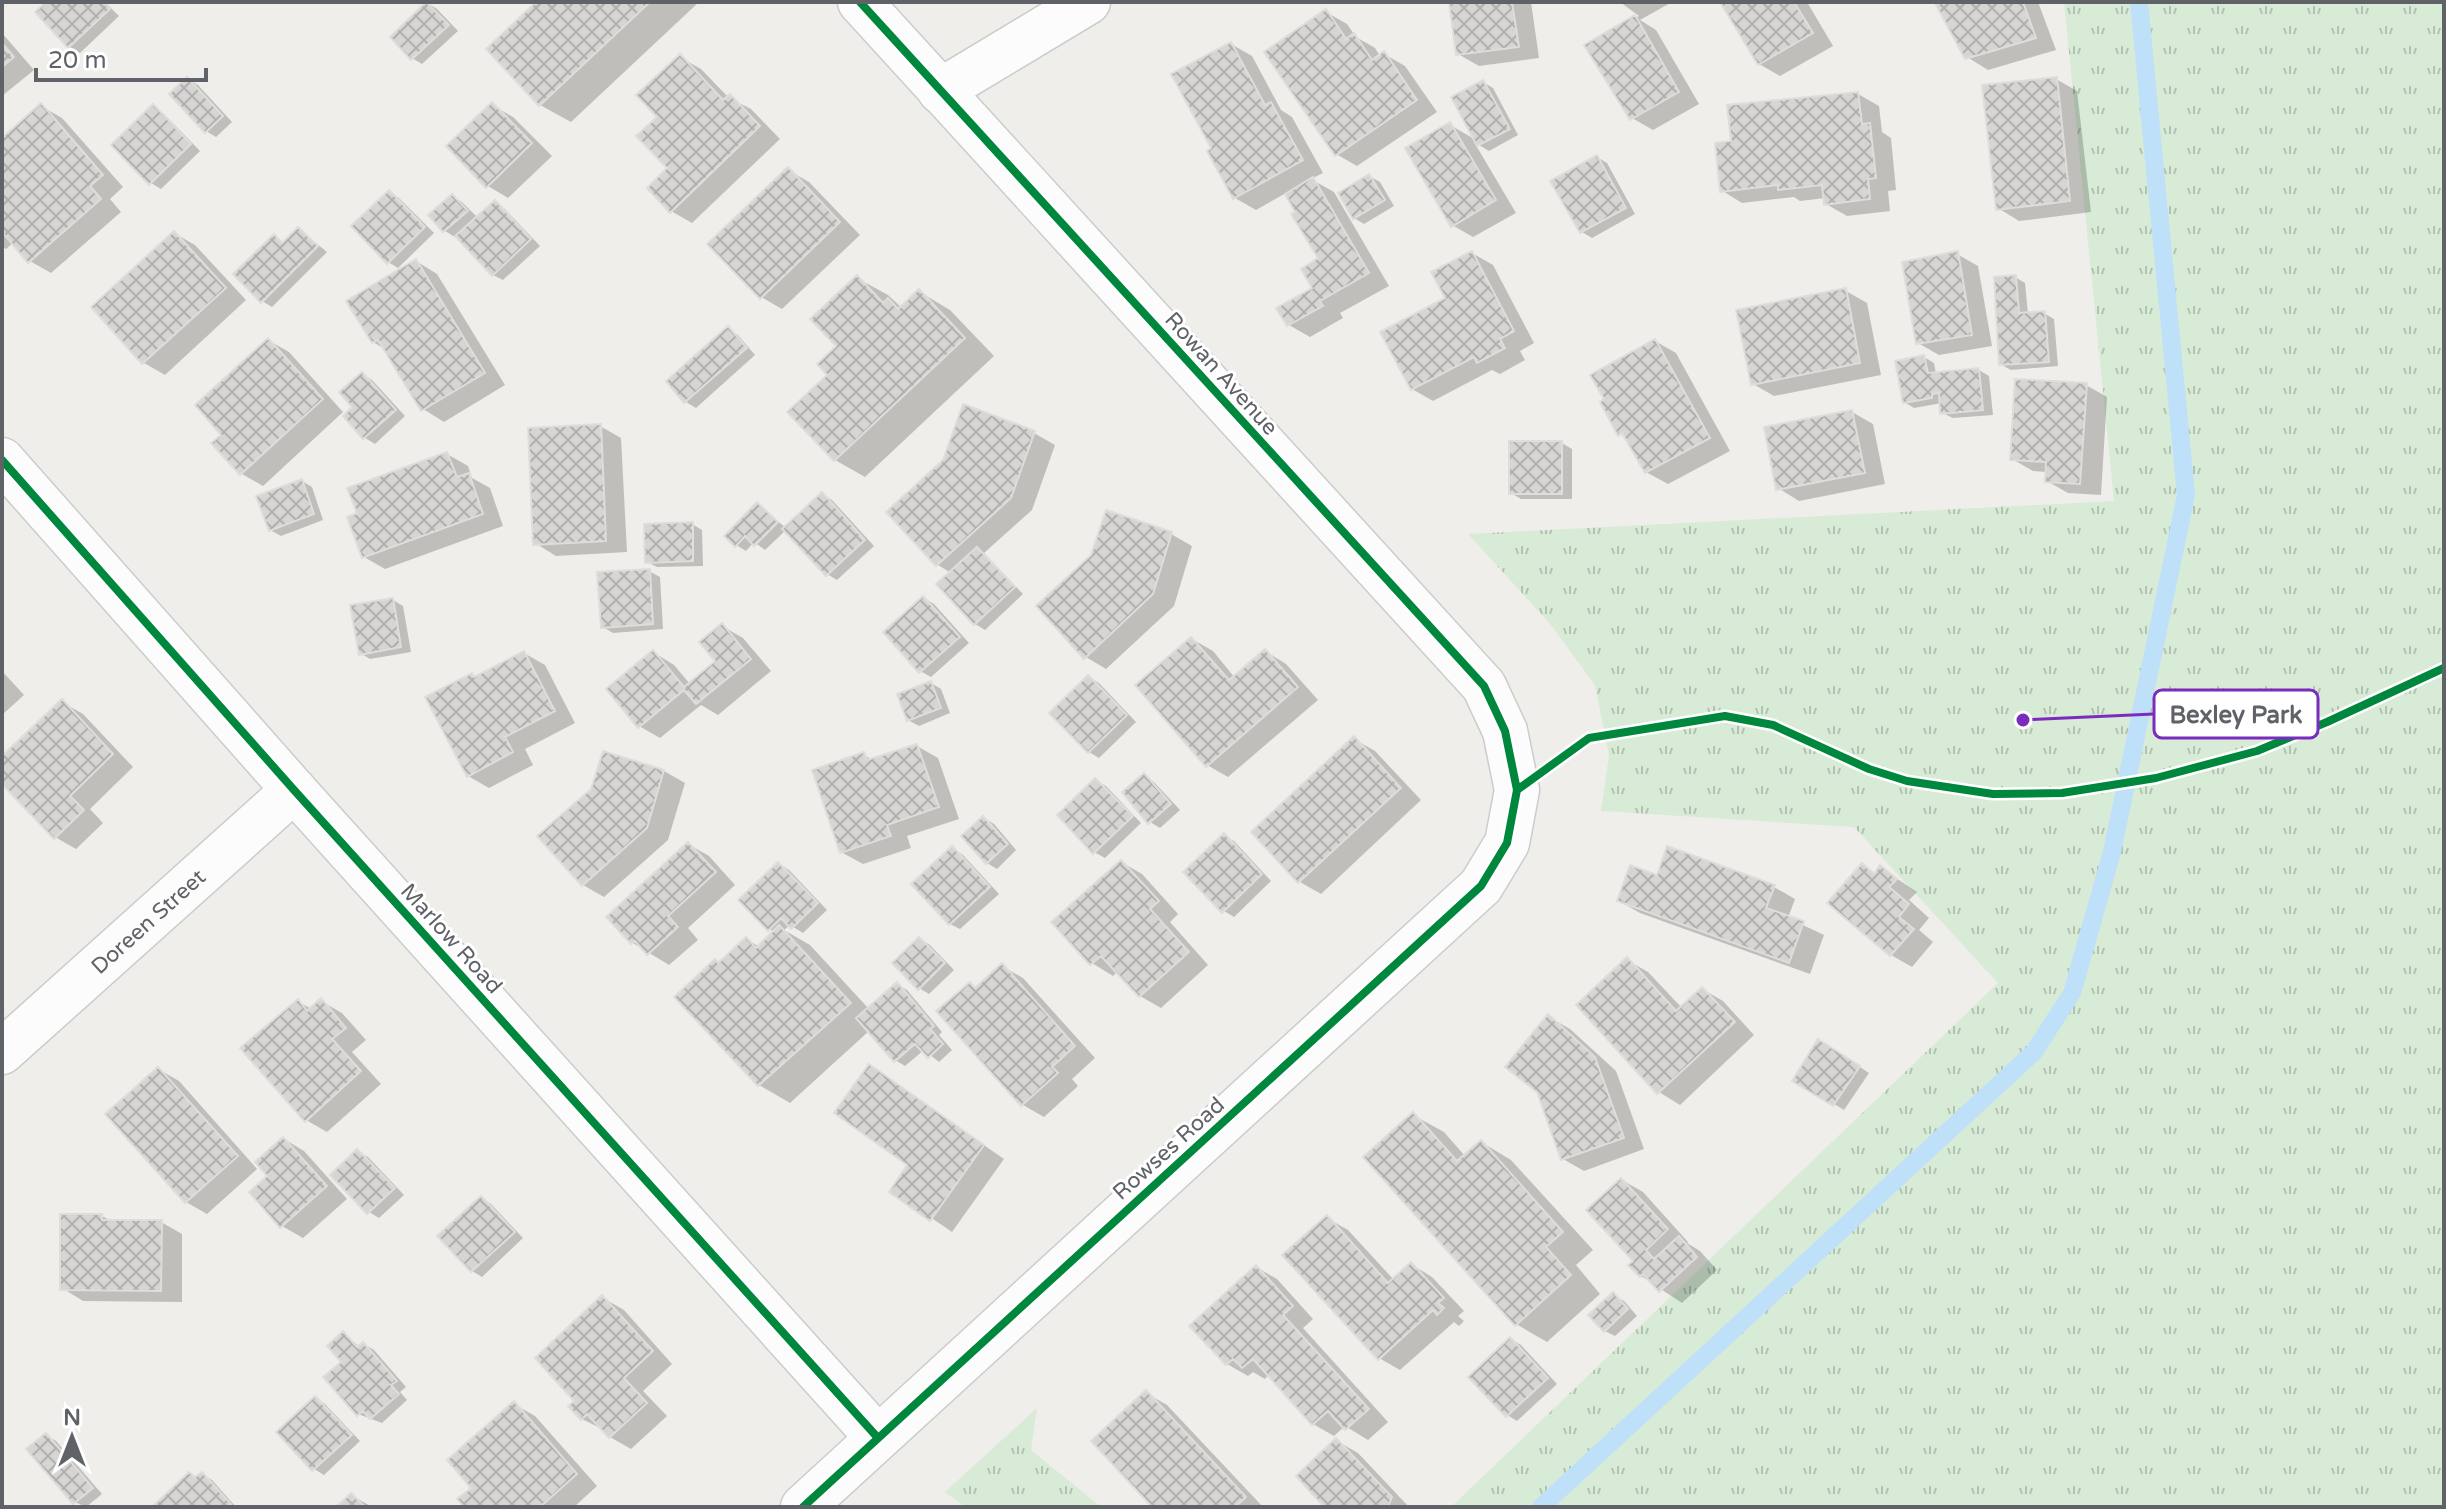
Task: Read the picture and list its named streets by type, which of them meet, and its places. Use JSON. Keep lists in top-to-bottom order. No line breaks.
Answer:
{"streets":{"street":["Rowan Avenue","Doreen Street","Marlow Road","Rowses Road"]},"crossings":[["Rowan Avenue","Rowses Road"],["Doreen Street","Marlow Road"],["Marlow Road","Rowses Road"]],"places":["Bexley Park"],"scale_bar":"20 m","north":"top"}
